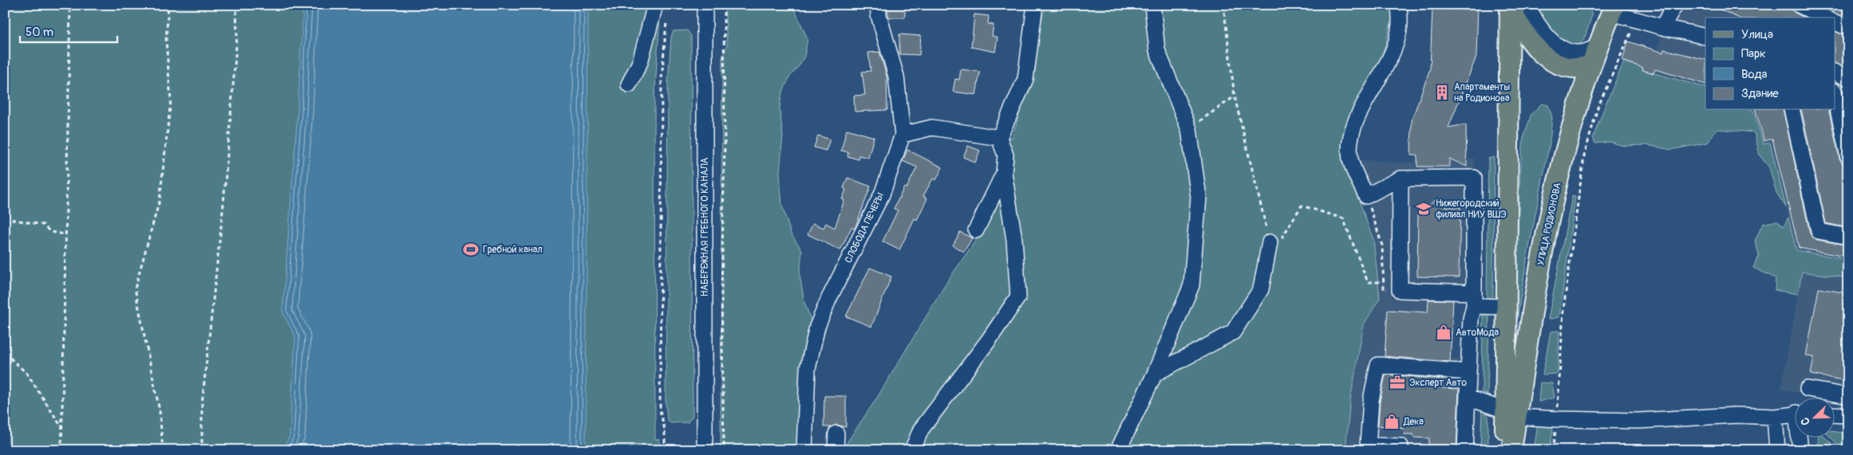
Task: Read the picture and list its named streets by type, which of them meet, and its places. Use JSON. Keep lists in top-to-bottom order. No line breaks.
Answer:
{"streets":{"main road":["УЛИЦА РОДИОНОВА"],"street":["НАБЕРЕЖНАЯ ГРЕБНОГО КАНАЛА","СЛОБОДА ПЕЧЕРЫ"]},"places":{"building":["Апартаменты на Родионова"],"school or university":["Нижегородский филиал НИУ ВШЭ"],"sports":["Гребной канал"],"shop":["АвтоМода","Дека"],"office":["Эксперт Авто"]},"legend":["Улица","Парк","Вода","Здание"],"scale_bar":"50 m","north":"bottom left"}
